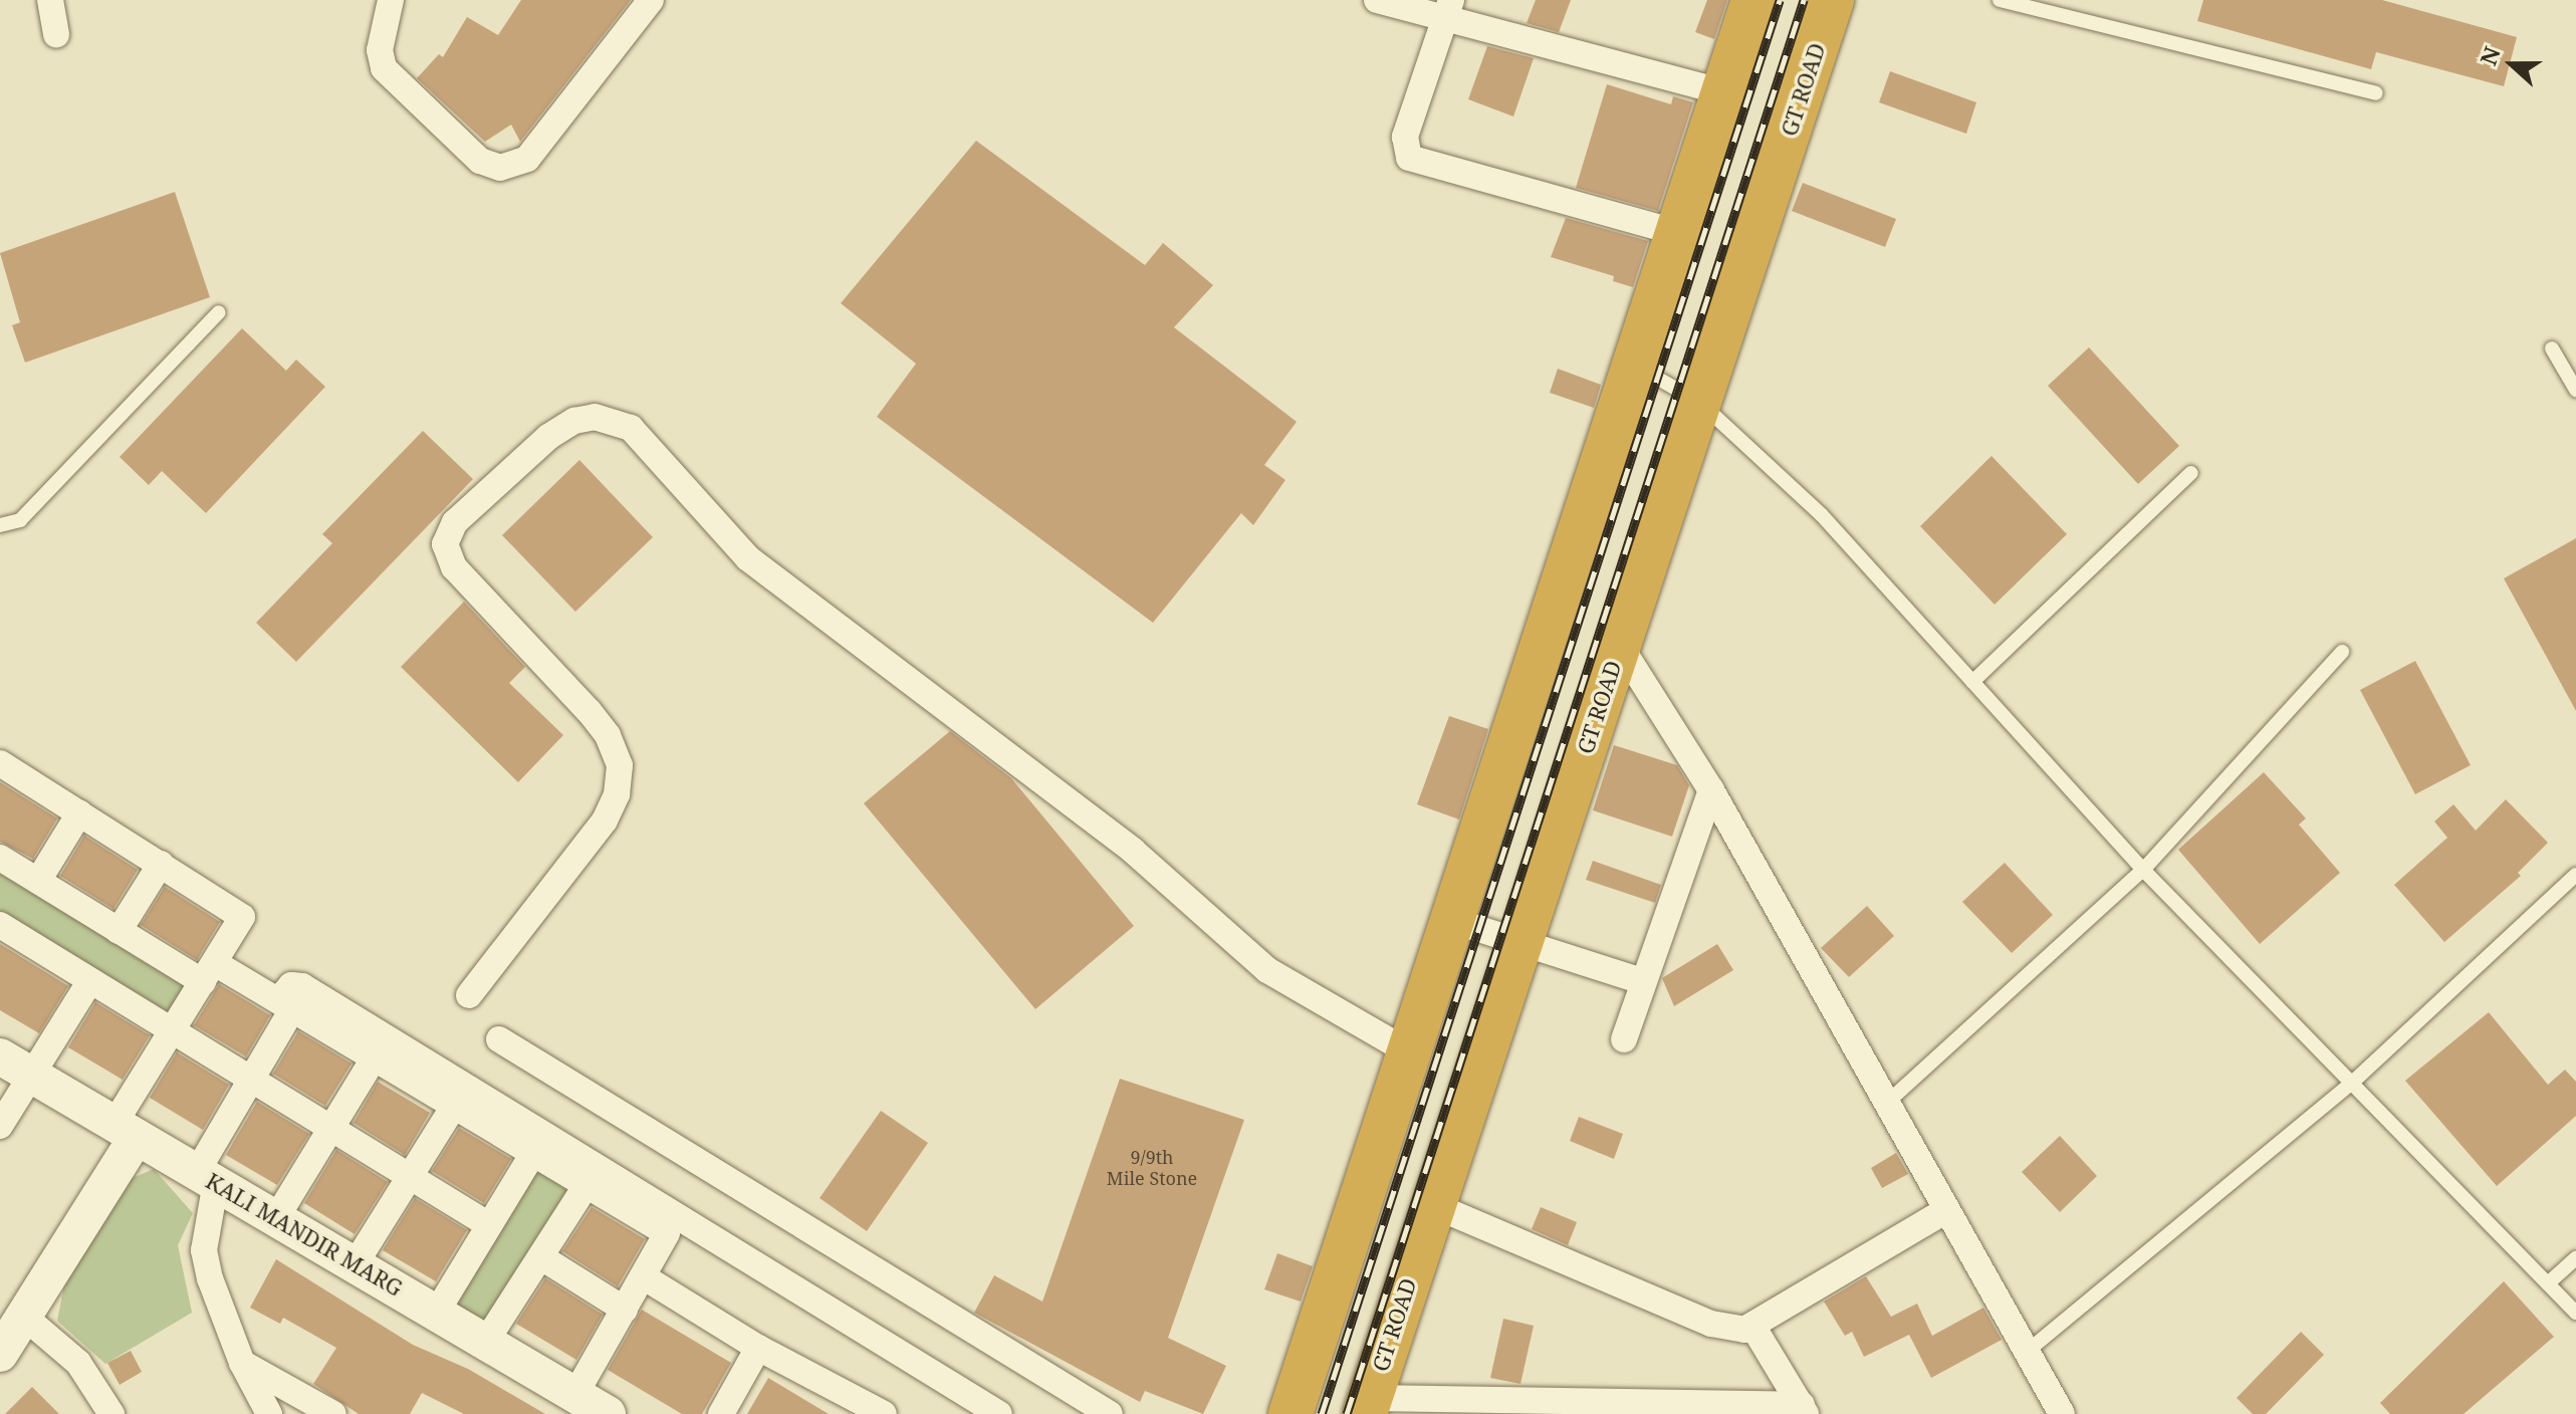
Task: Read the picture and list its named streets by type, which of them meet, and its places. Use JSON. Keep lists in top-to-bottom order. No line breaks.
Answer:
{"streets":{"highway":["GT ROAD"],"street":["KALI MANDIR MARG"]},"house_numbers":["9/9th Mile Stone"],"north":"left"}
